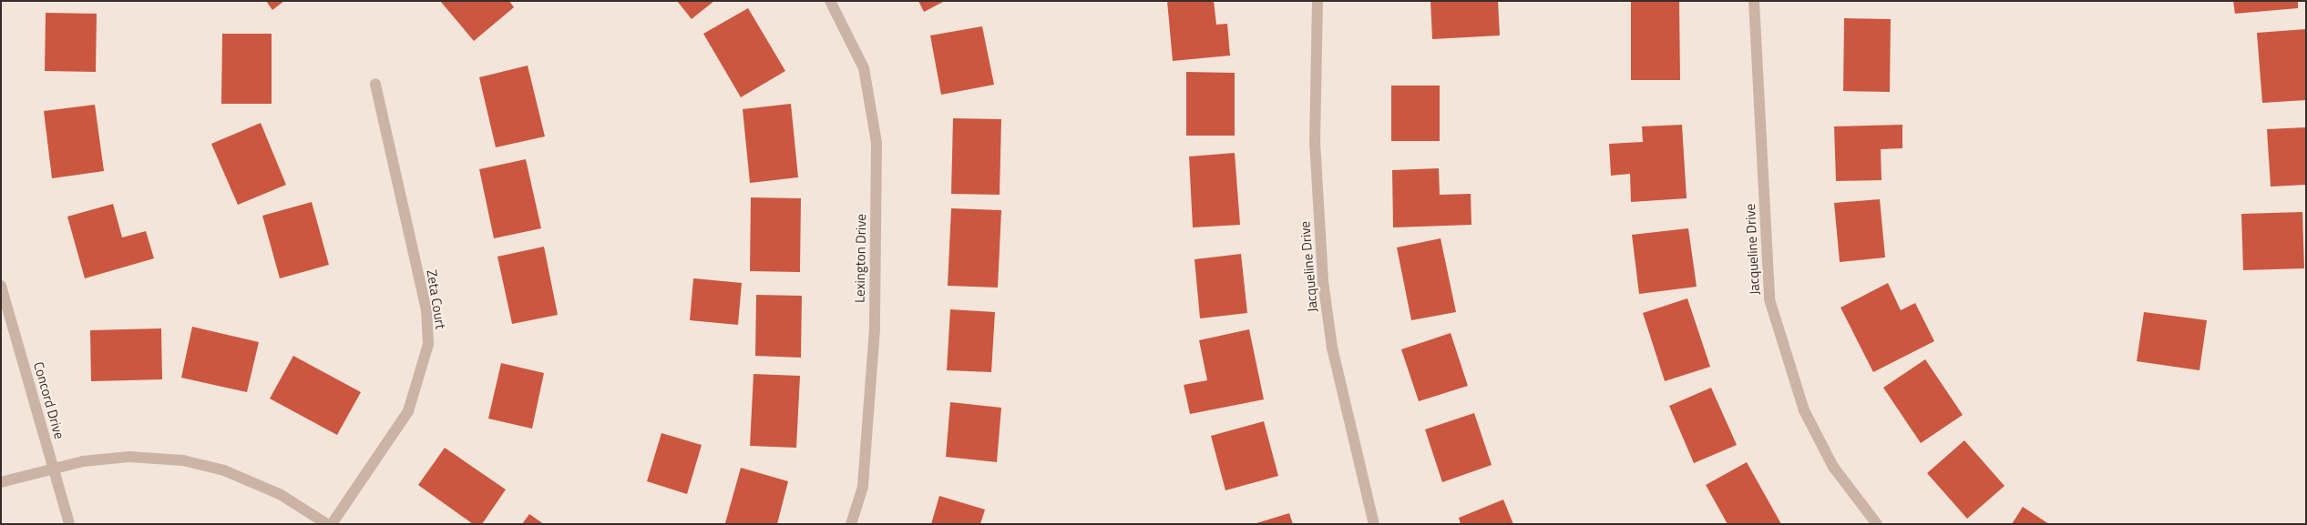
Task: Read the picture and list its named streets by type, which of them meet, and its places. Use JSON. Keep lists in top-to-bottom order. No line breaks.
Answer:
{"streets":{"street":["Jacqueline Drive","Lexington Drive","Zeta Court","Concord Drive"]}}
